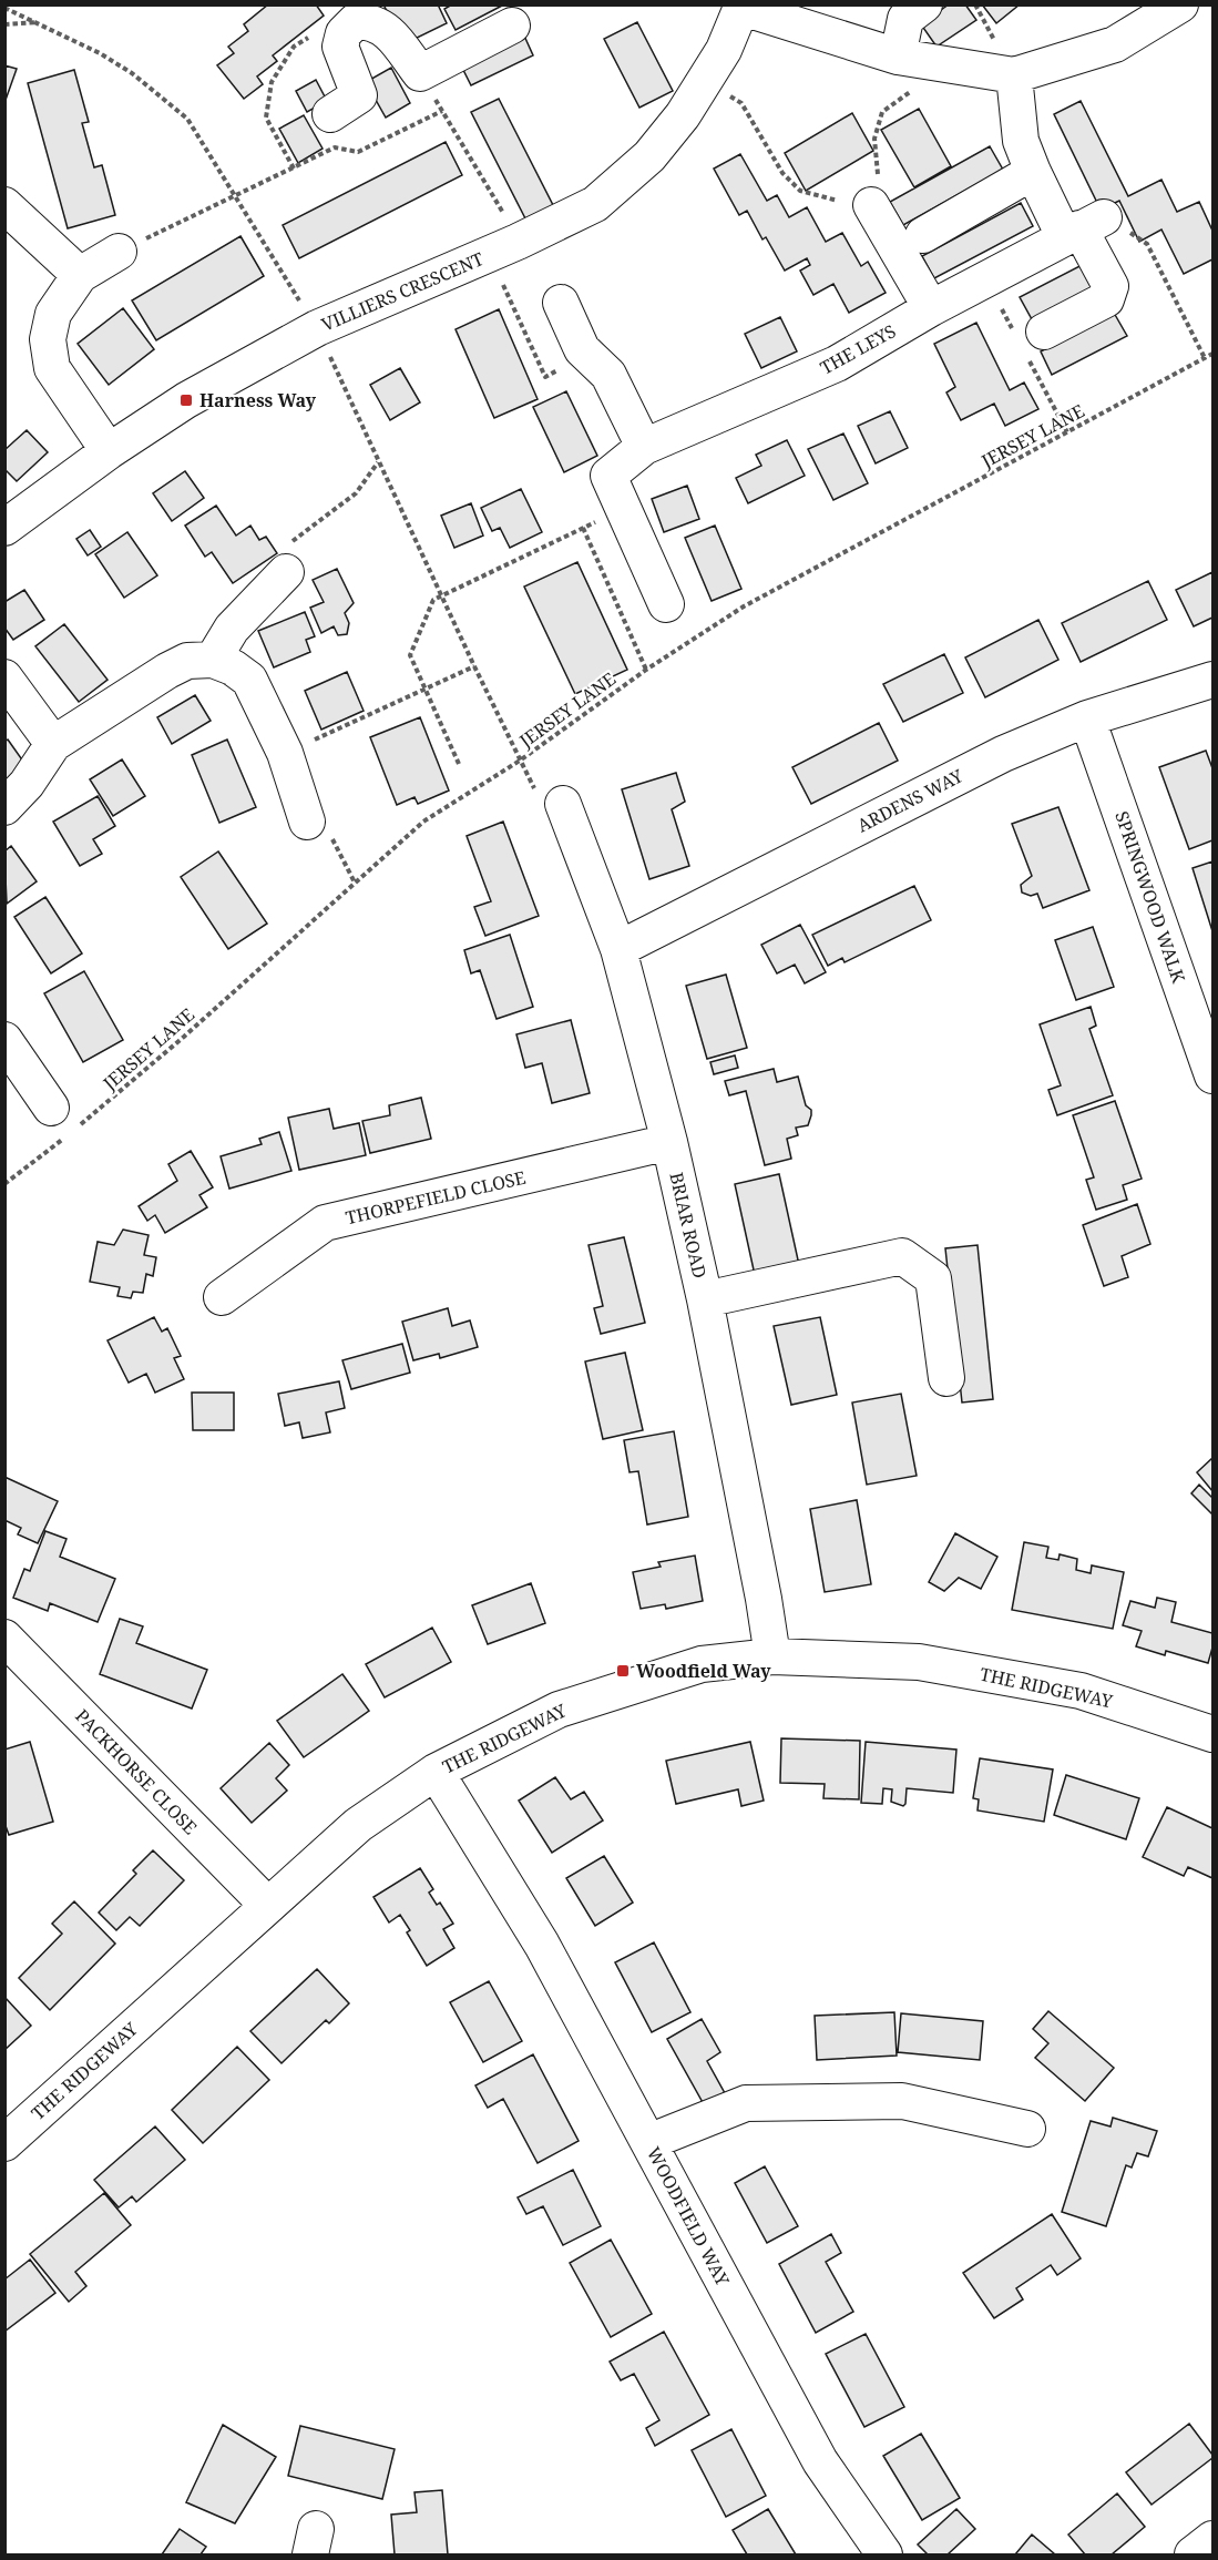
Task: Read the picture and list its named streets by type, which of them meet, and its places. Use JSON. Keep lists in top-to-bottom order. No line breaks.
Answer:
{"streets":{"street":["VILLIERS CRESCENT","THE LEYS","ARDENS WAY","SPRINGWOOD WALK","THORPEFIELD CLOSE","BRIAR ROAD","THE RIDGEWAY","PACKHORSE CLOSE","WOODFIELD WAY"],"path":["JERSEY LANE"]},"crossings":[["ARDENS WAY","SPRINGWOOD WALK"],["ARDENS WAY","BRIAR ROAD"],["THORPEFIELD CLOSE","BRIAR ROAD"],["BRIAR ROAD","THE RIDGEWAY"],["THE RIDGEWAY","PACKHORSE CLOSE"],["THE RIDGEWAY","WOODFIELD WAY"]],"places":{"transit":["Harness Way","Woodfield Way"]}}
